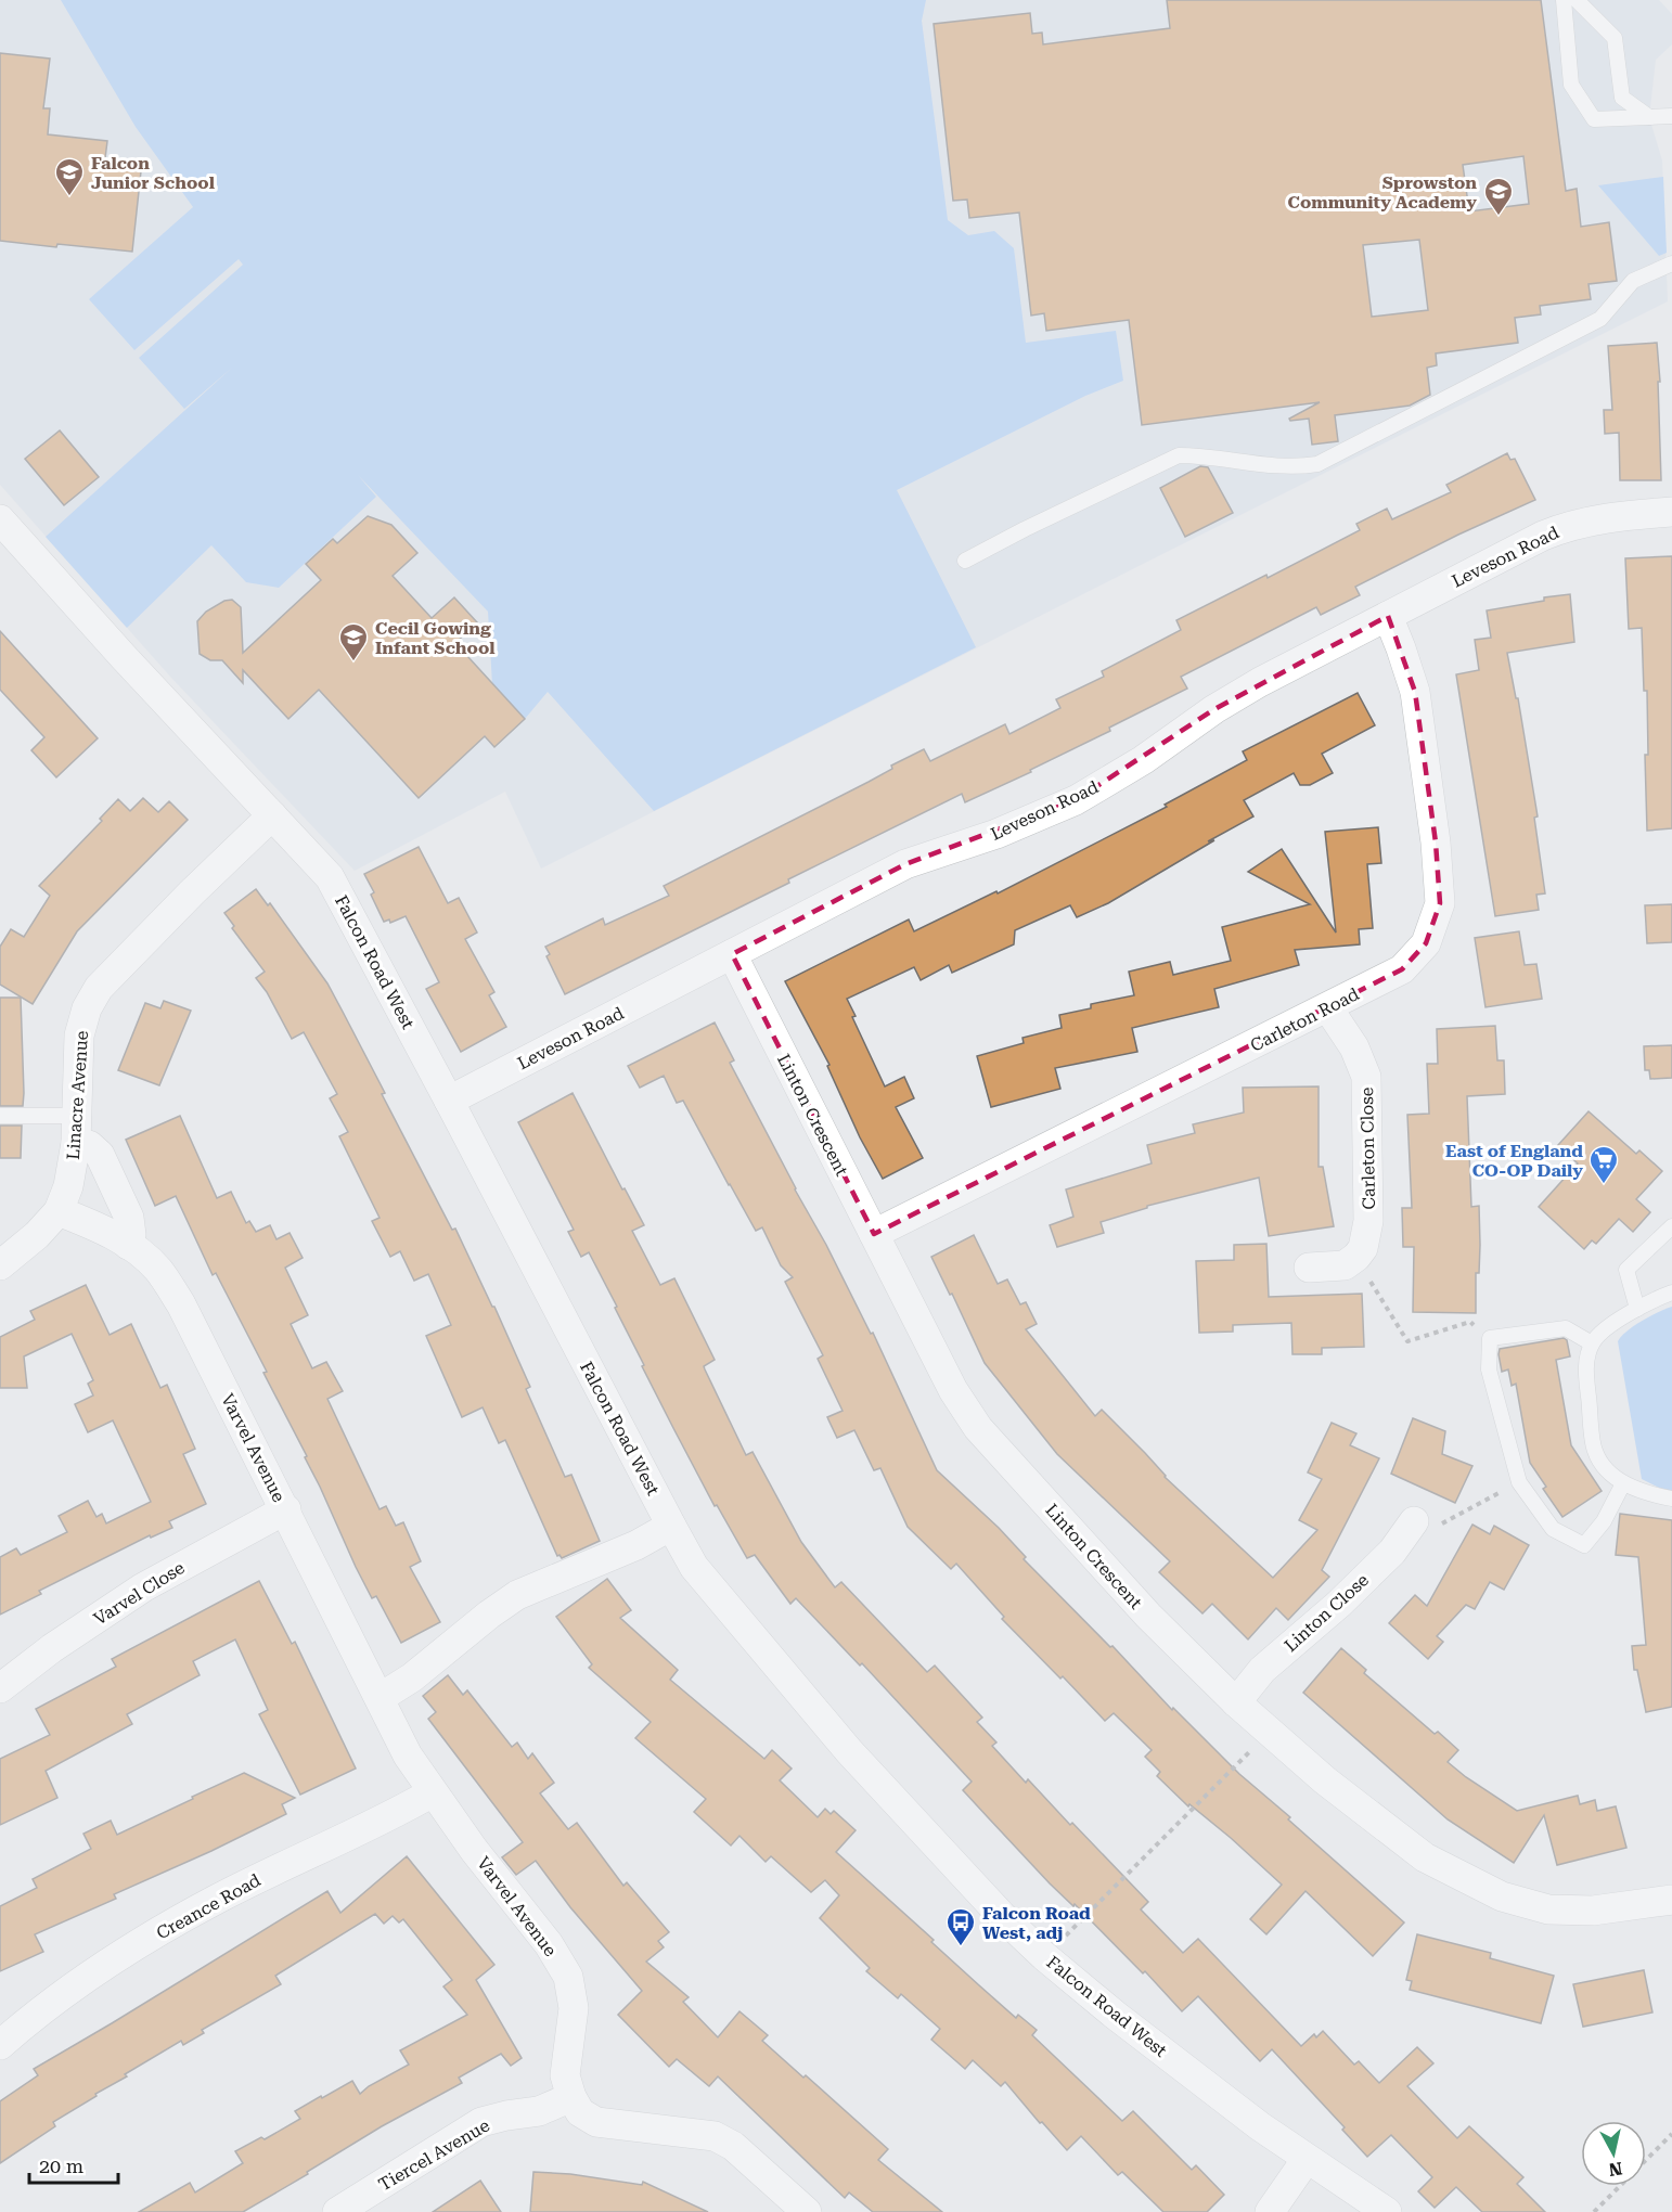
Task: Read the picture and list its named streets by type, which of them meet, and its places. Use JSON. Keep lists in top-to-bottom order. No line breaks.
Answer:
{"streets":{"street":["Leveson Road","Falcon Road West","Carleton Road","Linacre Avenue","Linton Crescent","Carleton Close","Varvel Avenue","Varvel Close","Linton Close","Creance Road","Tiercel Avenue"]},"crossings":[["Leveson Road","Falcon Road West"],["Leveson Road","Carleton Road"],["Leveson Road","Linton Crescent"],["Falcon Road West","Linacre Avenue"],["Carleton Road","Linton Crescent"],["Carleton Road","Carleton Close"],["Linacre Avenue","Varvel Avenue"],["Linton Crescent","Linton Close"],["Varvel Avenue","Varvel Close"],["Varvel Avenue","Creance Road"],["Varvel Avenue","Tiercel Avenue"]],"places":{"school or university":["Falcon Junior School","Sprowston Community Academy","Cecil Gowing Infant School"],"supermarket":["East of England CO-OP Daily"],"bus stop":["Falcon Road West, adj"]},"scale_bar":"20 m","north":"bottom"}
